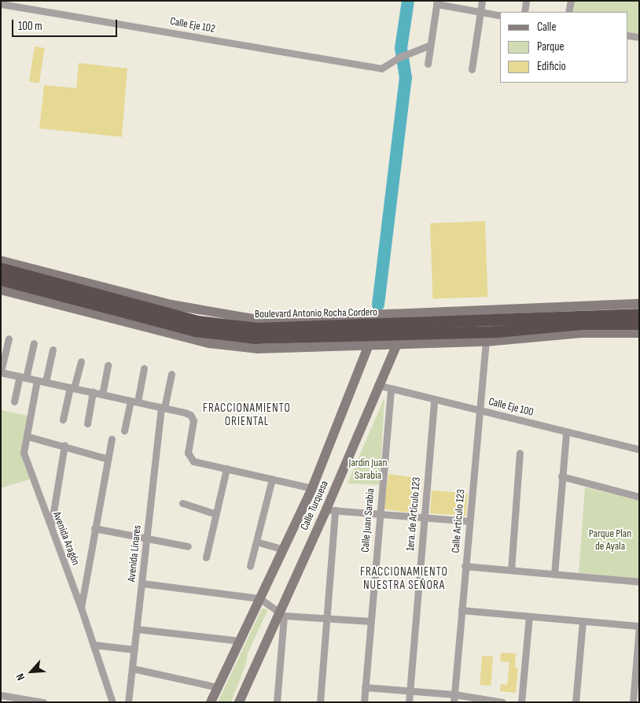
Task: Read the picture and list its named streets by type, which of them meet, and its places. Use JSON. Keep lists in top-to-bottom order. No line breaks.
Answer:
{"streets":{"highway":["Boulevard Antonio Rocha Cordero"],"main road":["Calle Turquesa"],"street":["Calle Eje 102","Calle Eje 100","1era. de Artículo 123","Calle Juan Sarabia","Calle Artículo 123","Avenida Aragón","Avenida Linares"]},"crossings":[["Boulevard Antonio Rocha Cordero","Calle Turquesa"],["Calle Eje 100","Calle Turquesa"],["Calle Eje 100","1era. de Artículo 123"],["Calle Eje 100","Calle Juan Sarabia"],["Calle Eje 100","Calle Artículo 123"]],"districts":["FRACCIONAMIENTO ORIENTAL","FRACCIONAMIENTO NUESTRA SEÑORA"],"parks":["Jardin Juan Sarabia","Parque Plan de Ayala"],"legend":["Calle","Parque","Edificio"],"scale_bar":"100 m","north":"bottom left"}
